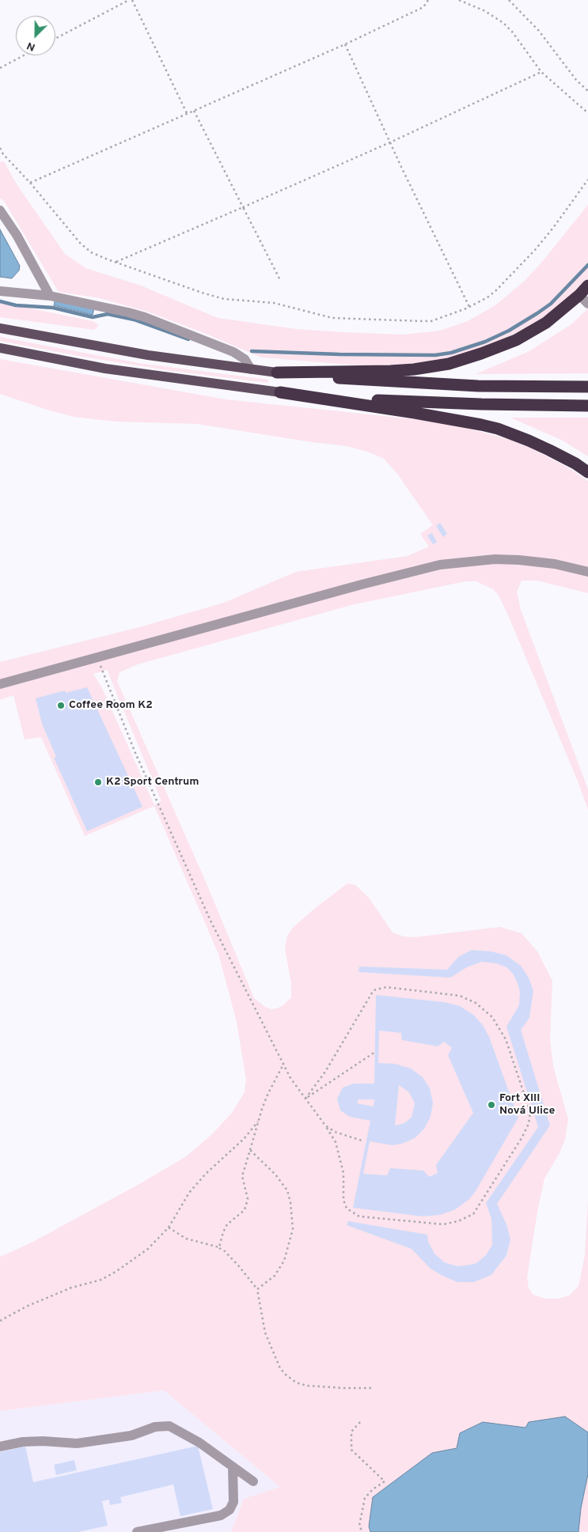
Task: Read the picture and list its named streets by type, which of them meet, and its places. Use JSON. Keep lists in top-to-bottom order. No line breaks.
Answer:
{"places":["Coffee Room K2","K2 Sport Centrum","Fort XIII Nová Ulice"],"north":"bottom left"}
